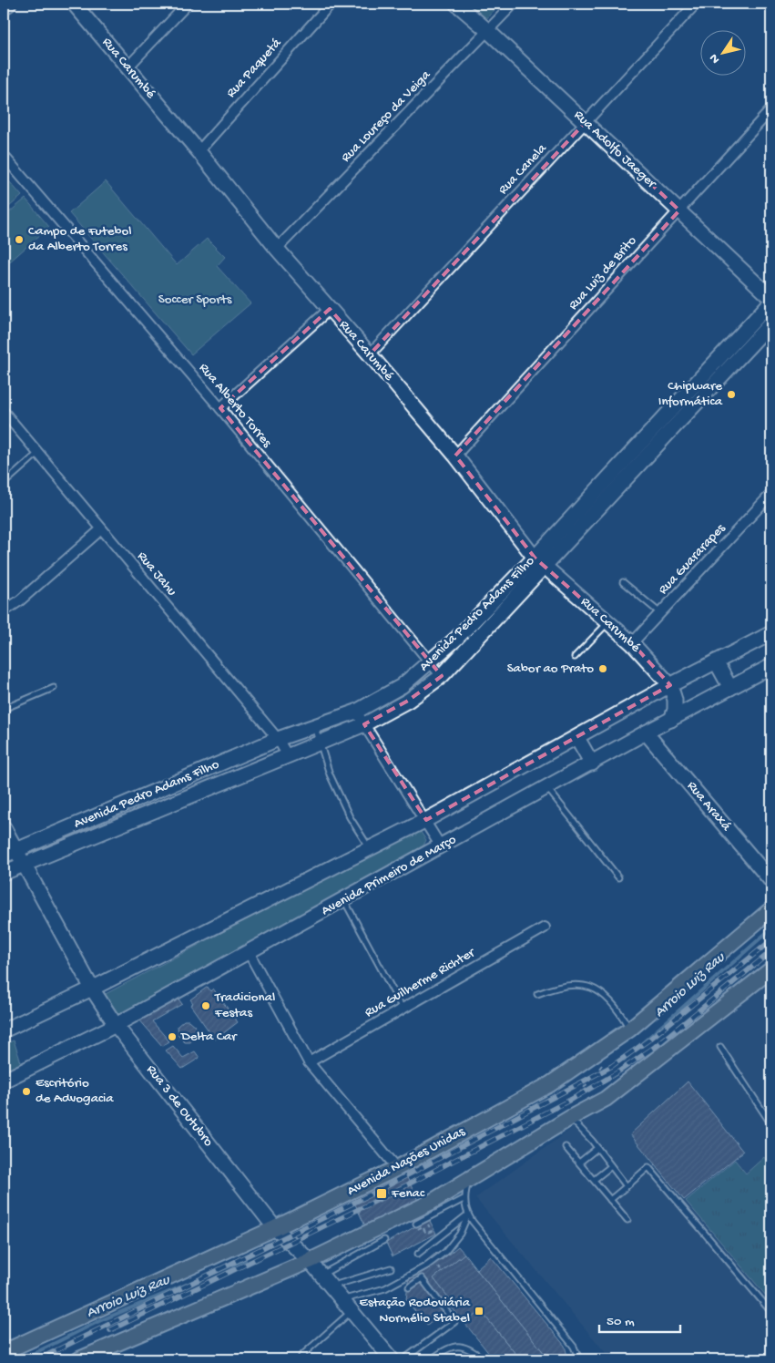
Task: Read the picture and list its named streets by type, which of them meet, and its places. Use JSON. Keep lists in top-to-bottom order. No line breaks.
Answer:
{"streets":{"main road":["Rua Carumbé","Rua Adolfo Jaeger","Avenida Pedro Adams Filho","Rua Araxá","Avenida Primeiro de Março","Rua 3 de Outubro","Avenida Nações Unidas"],"street":["Rua Paquetá","Rua Loureço da Veiga","Rua Canela","Rua Luiz de Brito","Rua Alberto Torres","Rua Guararapes","Rua Jahu","Rua Guilherme Richter"]},"crossings":[["Rua Carumbé","Rua Paquetá"],["Rua Carumbé","Rua Loureço da Veiga"],["Rua Carumbé","Rua Canela"],["Rua Carumbé","Rua Luiz de Brito"],["Rua Carumbé","Rua Guararapes"],["Rua Carumbé","Avenida Pedro Adams Filho"],["Rua Loureço da Veiga","Rua Adolfo Jaeger"],["Rua Adolfo Jaeger","Rua Canela"],["Rua Adolfo Jaeger","Rua Luiz de Brito"],["Rua Alberto Torres","Avenida Pedro Adams Filho"],["Rua Jahu","Avenida Pedro Adams Filho"],["Avenida Pedro Adams Filho","Rua 3 de Outubro"],["Rua Araxá","Avenida Primeiro de Março"],["Avenida Primeiro de Março","Rua 3 de Outubro"],["Rua 3 de Outubro","Avenida Nações Unidas"]],"water":["Arroio Luiz Rau"],"parks":["Soccer Sports"],"places":{"other":["Campo de Futebol da Alberto Torres","Chipware Informática","Sabor ao Prato","Tradicional Festas","Delta Car","Escritório de Advogacia"],"transit":["Fenac","Estação Rodoviária Normélio Stabel"]},"scale_bar":"50 m","north":"bottom left"}
